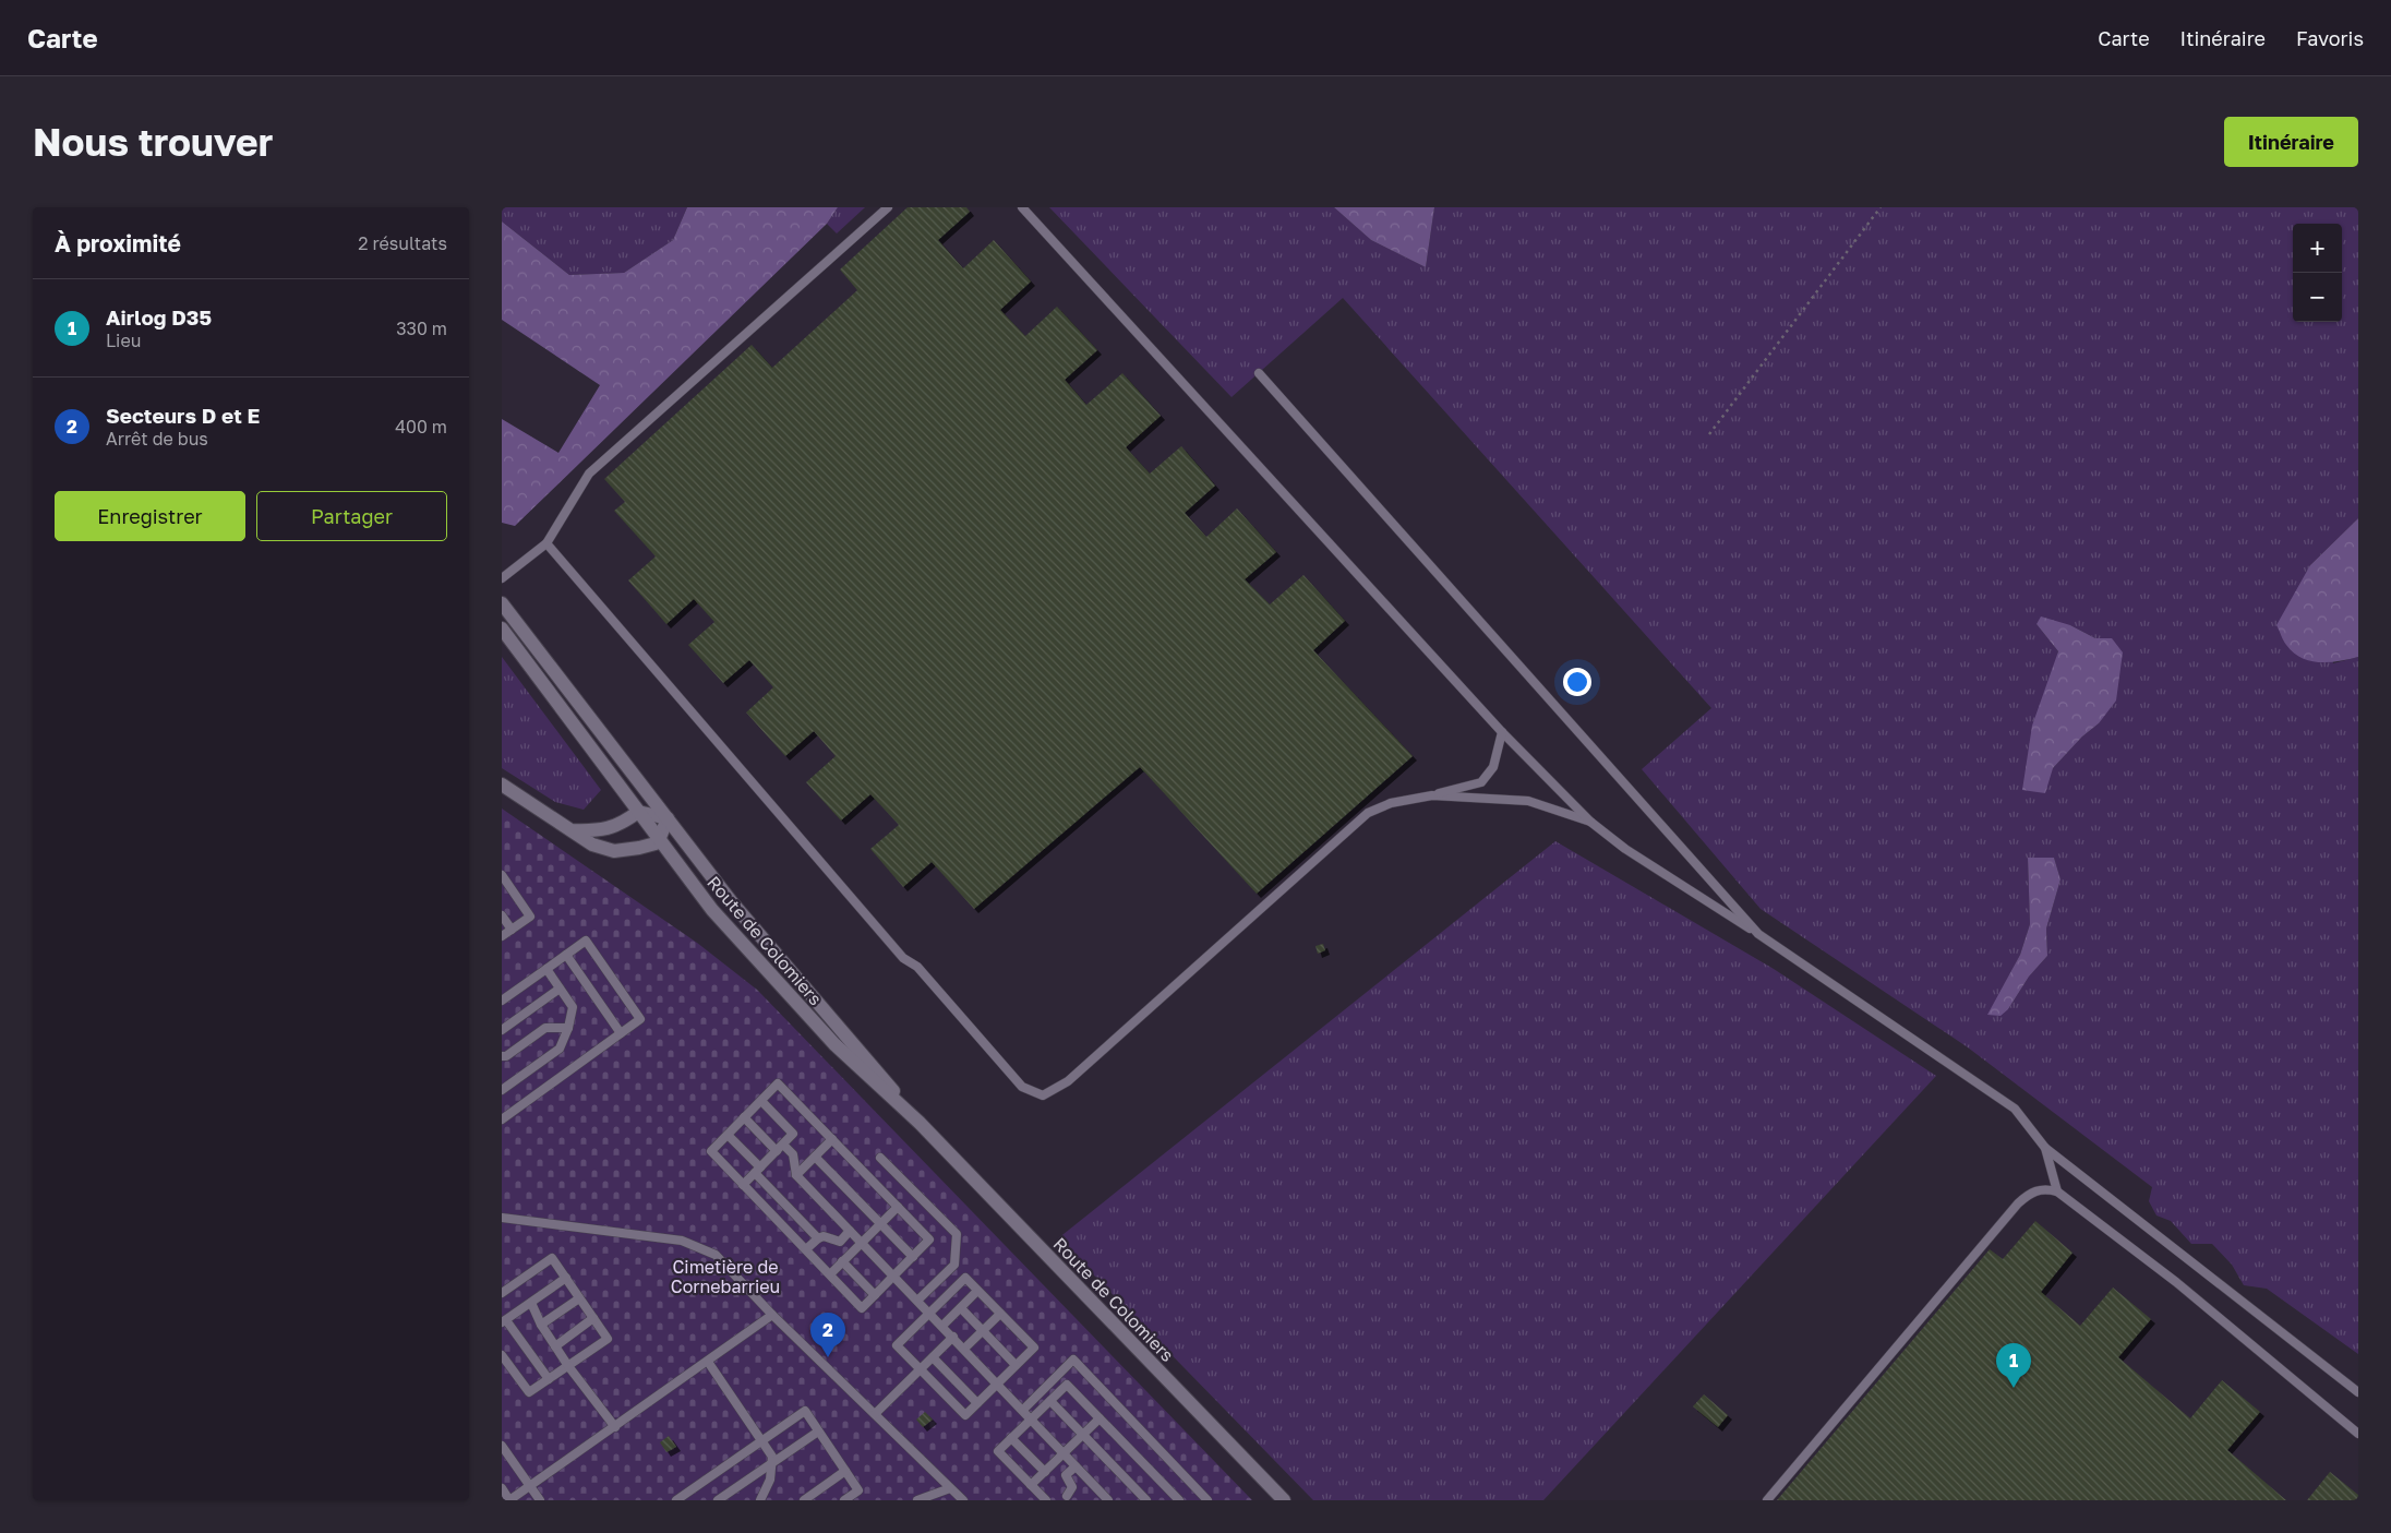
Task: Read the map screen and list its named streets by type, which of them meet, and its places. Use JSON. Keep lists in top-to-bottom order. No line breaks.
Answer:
{"streets":{"main road":["Route de Colomiers"]},"parks":["Cimetière de Cornebarrieu"],"page":{"header":"Carte","nav":["Carte","Itinéraire","Favoris"],"buttons":["Itinéraire",["Enregistrer","Partager"]],"title":"Nous trouver","heading":["À proximité","2 résultats"],"map_buttons":["+","−"],"list":[{"mark":"1","name":"Airlog D35","note":"Lieu","value":"330 m"},{"mark":"2","name":"Secteurs D et E","note":"Arrêt de bus","value":"400 m"}],"pins":["2","1"]}}
